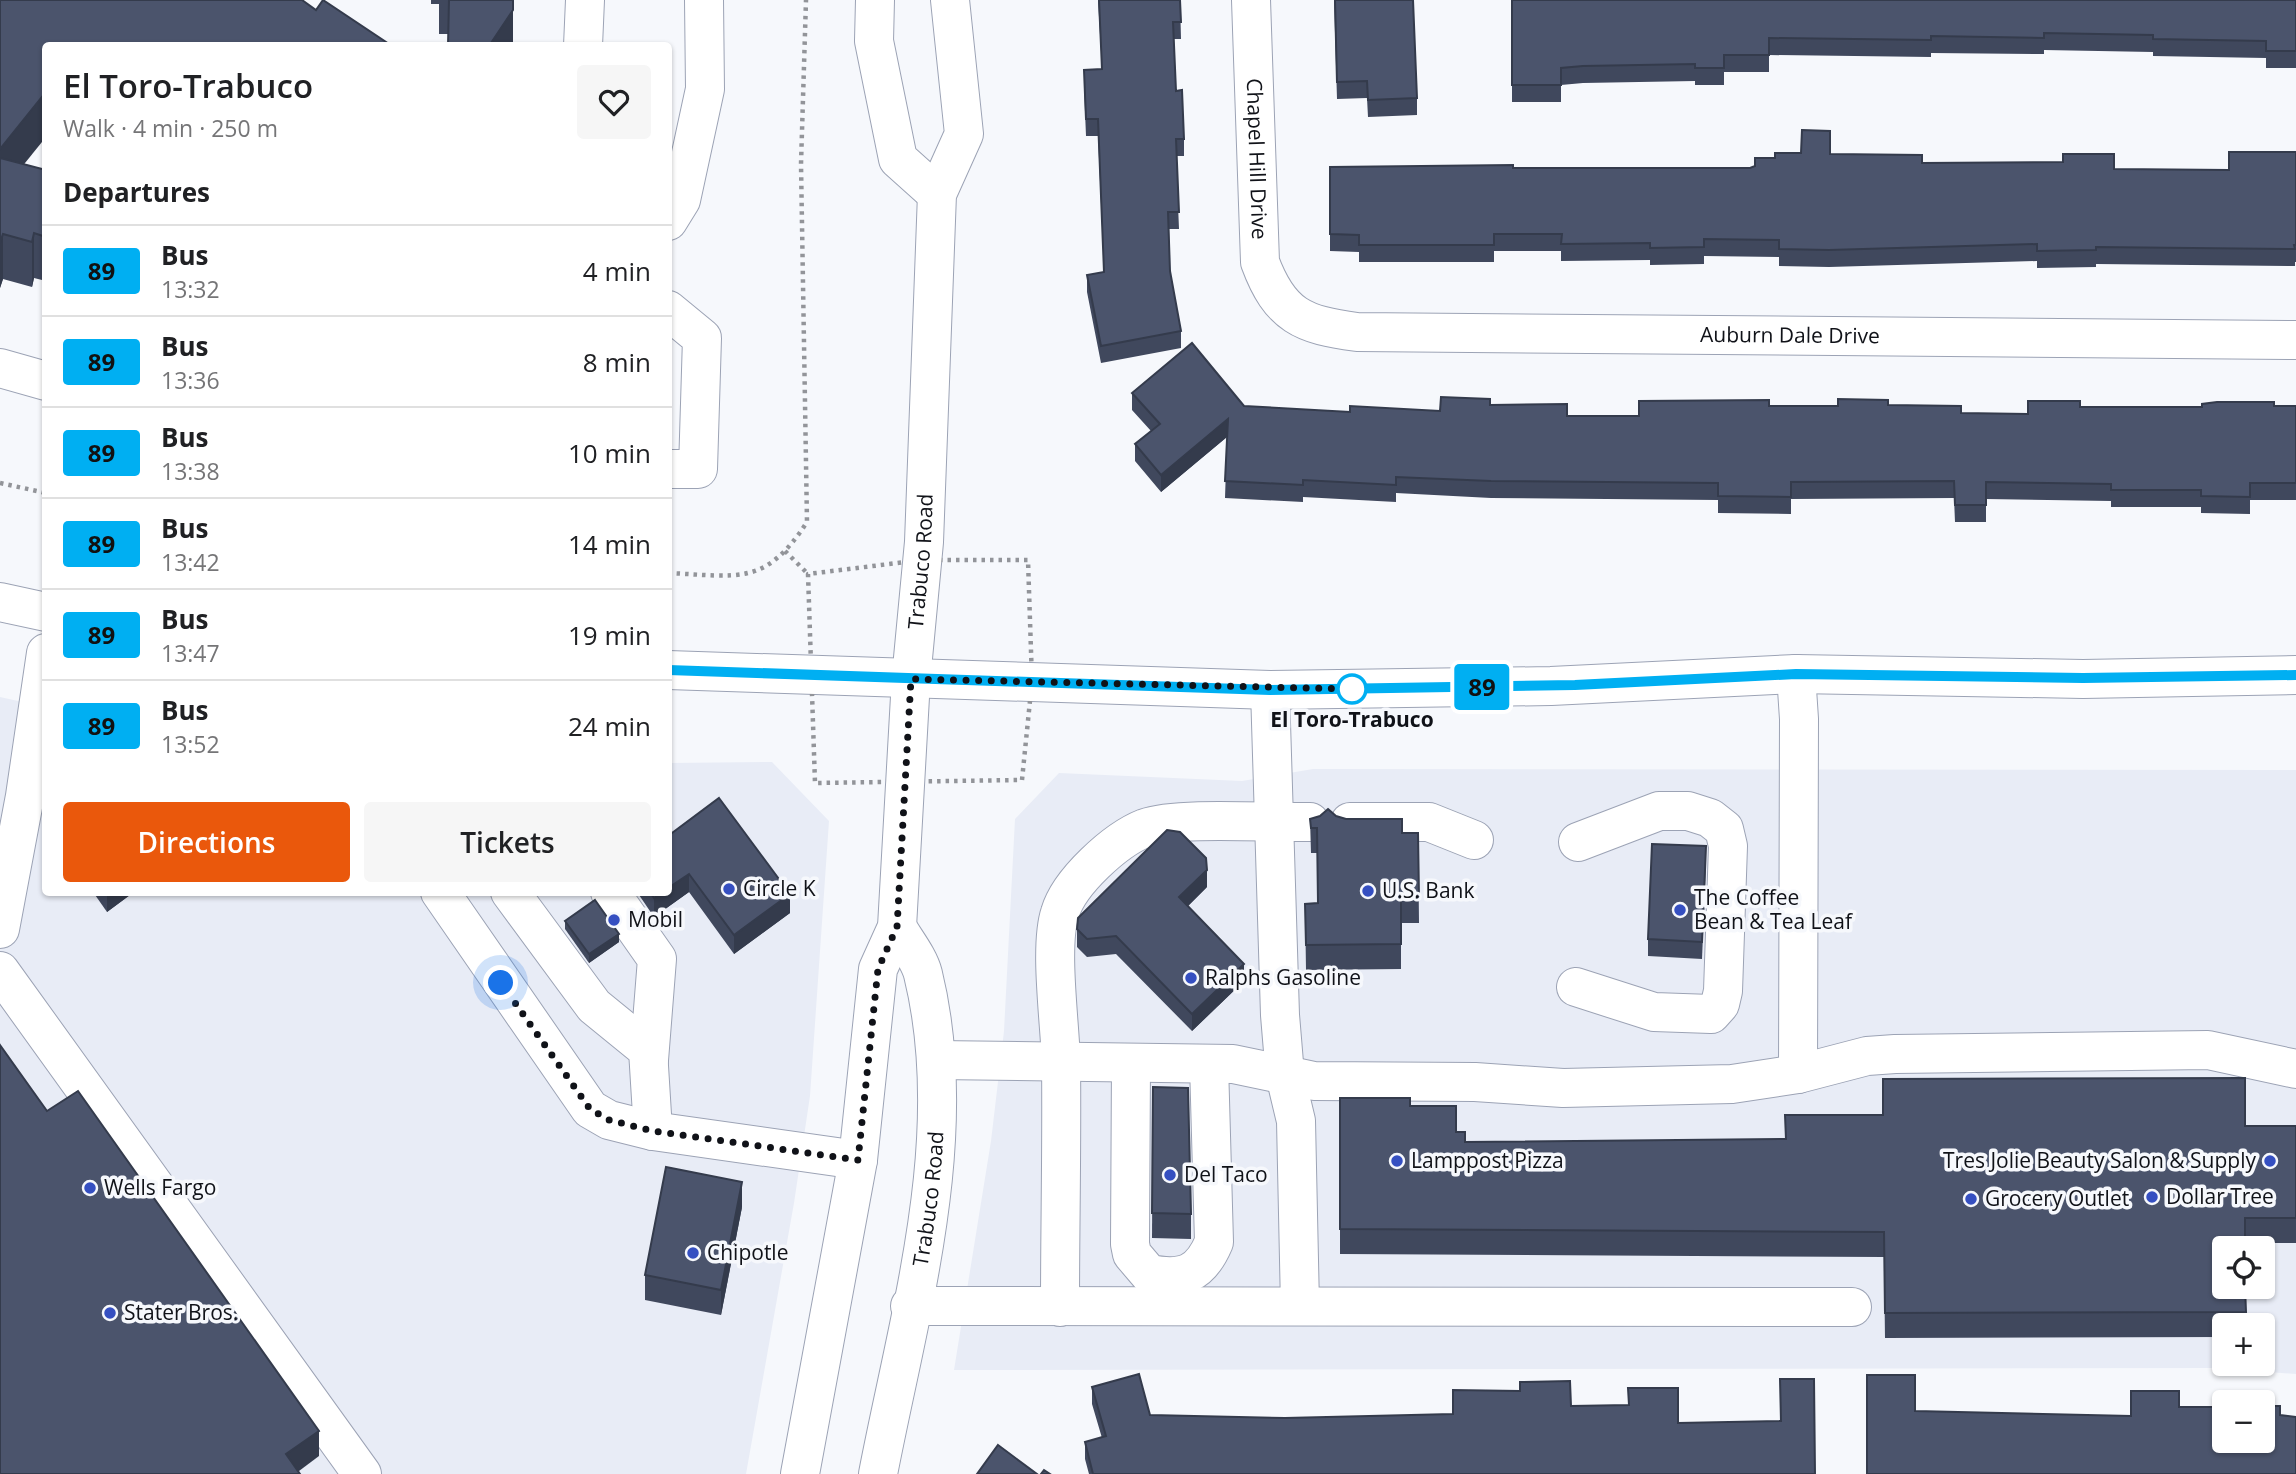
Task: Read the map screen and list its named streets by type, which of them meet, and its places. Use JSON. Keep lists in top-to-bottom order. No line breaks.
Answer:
{"streets":{"main road":["Chapel Hill Drive","Auburn Dale Drive","Trabuco Road"]},"crossings":[["Chapel Hill Drive","Auburn Dale Drive"]],"places":["El Toro-Trabuco","Circle K","U.S. Bank","The Coffee Bean & Tea Leaf","Mobil","Ralphs Gasoline","Lamppost Pizza","Tres Jolie Beauty Salon & Supply","Del Taco","Wells Fargo","Dollar Tree","Grocery Outlet","Chipotle","Stater Bros."],"lines":["bus line 89"],"page":{"on_map":"89","heading":[["El Toro-Trabuco","Walk · 4 min · 250 m"],"Departures"],"list":[{"mark":"89","name":"Bus","note":"13:32","value":"4 min"},{"mark":"89","name":"Bus","note":"13:36","value":"8 min"},{"mark":"89","name":"Bus","note":"13:38","value":"10 min"},{"mark":"89","name":"Bus","note":"13:42","value":"14 min"},{"mark":"89","name":"Bus","note":"13:47","value":"19 min"},{"mark":"89","name":"Bus","note":"13:52","value":"24 min"}],"buttons":["Directions","Tickets"],"map_buttons":["+","−"]}}
